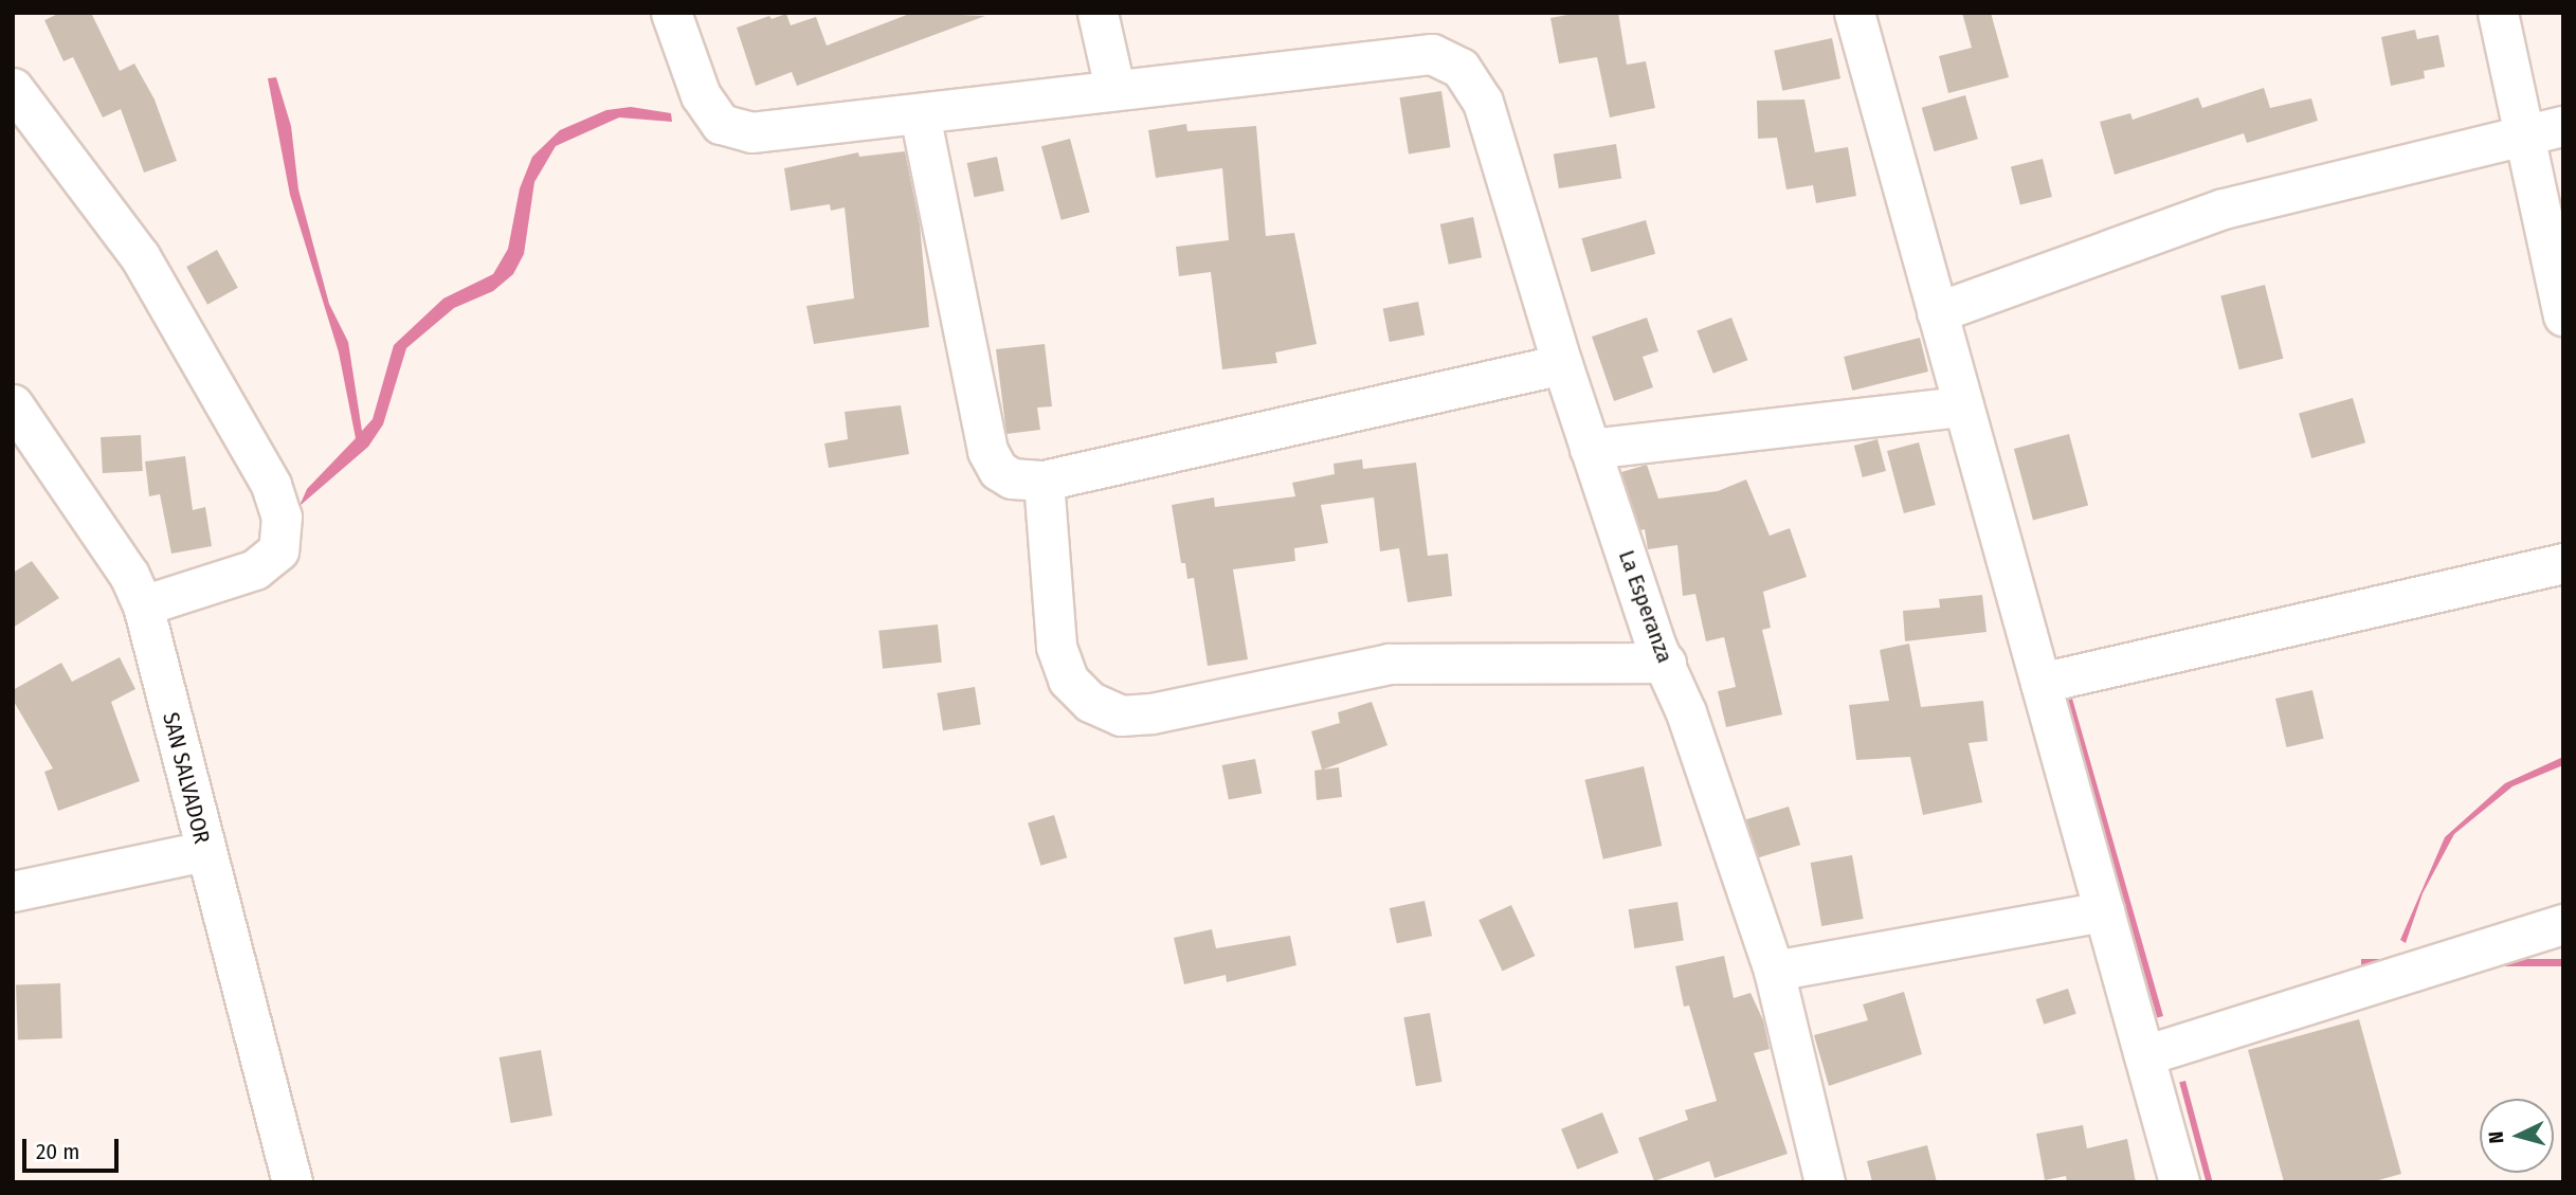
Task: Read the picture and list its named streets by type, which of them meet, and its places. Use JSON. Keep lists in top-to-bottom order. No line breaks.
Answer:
{"streets":{"street":["La Esperanza","SAN SALVADOR"]},"scale_bar":"20 m","north":"left"}
